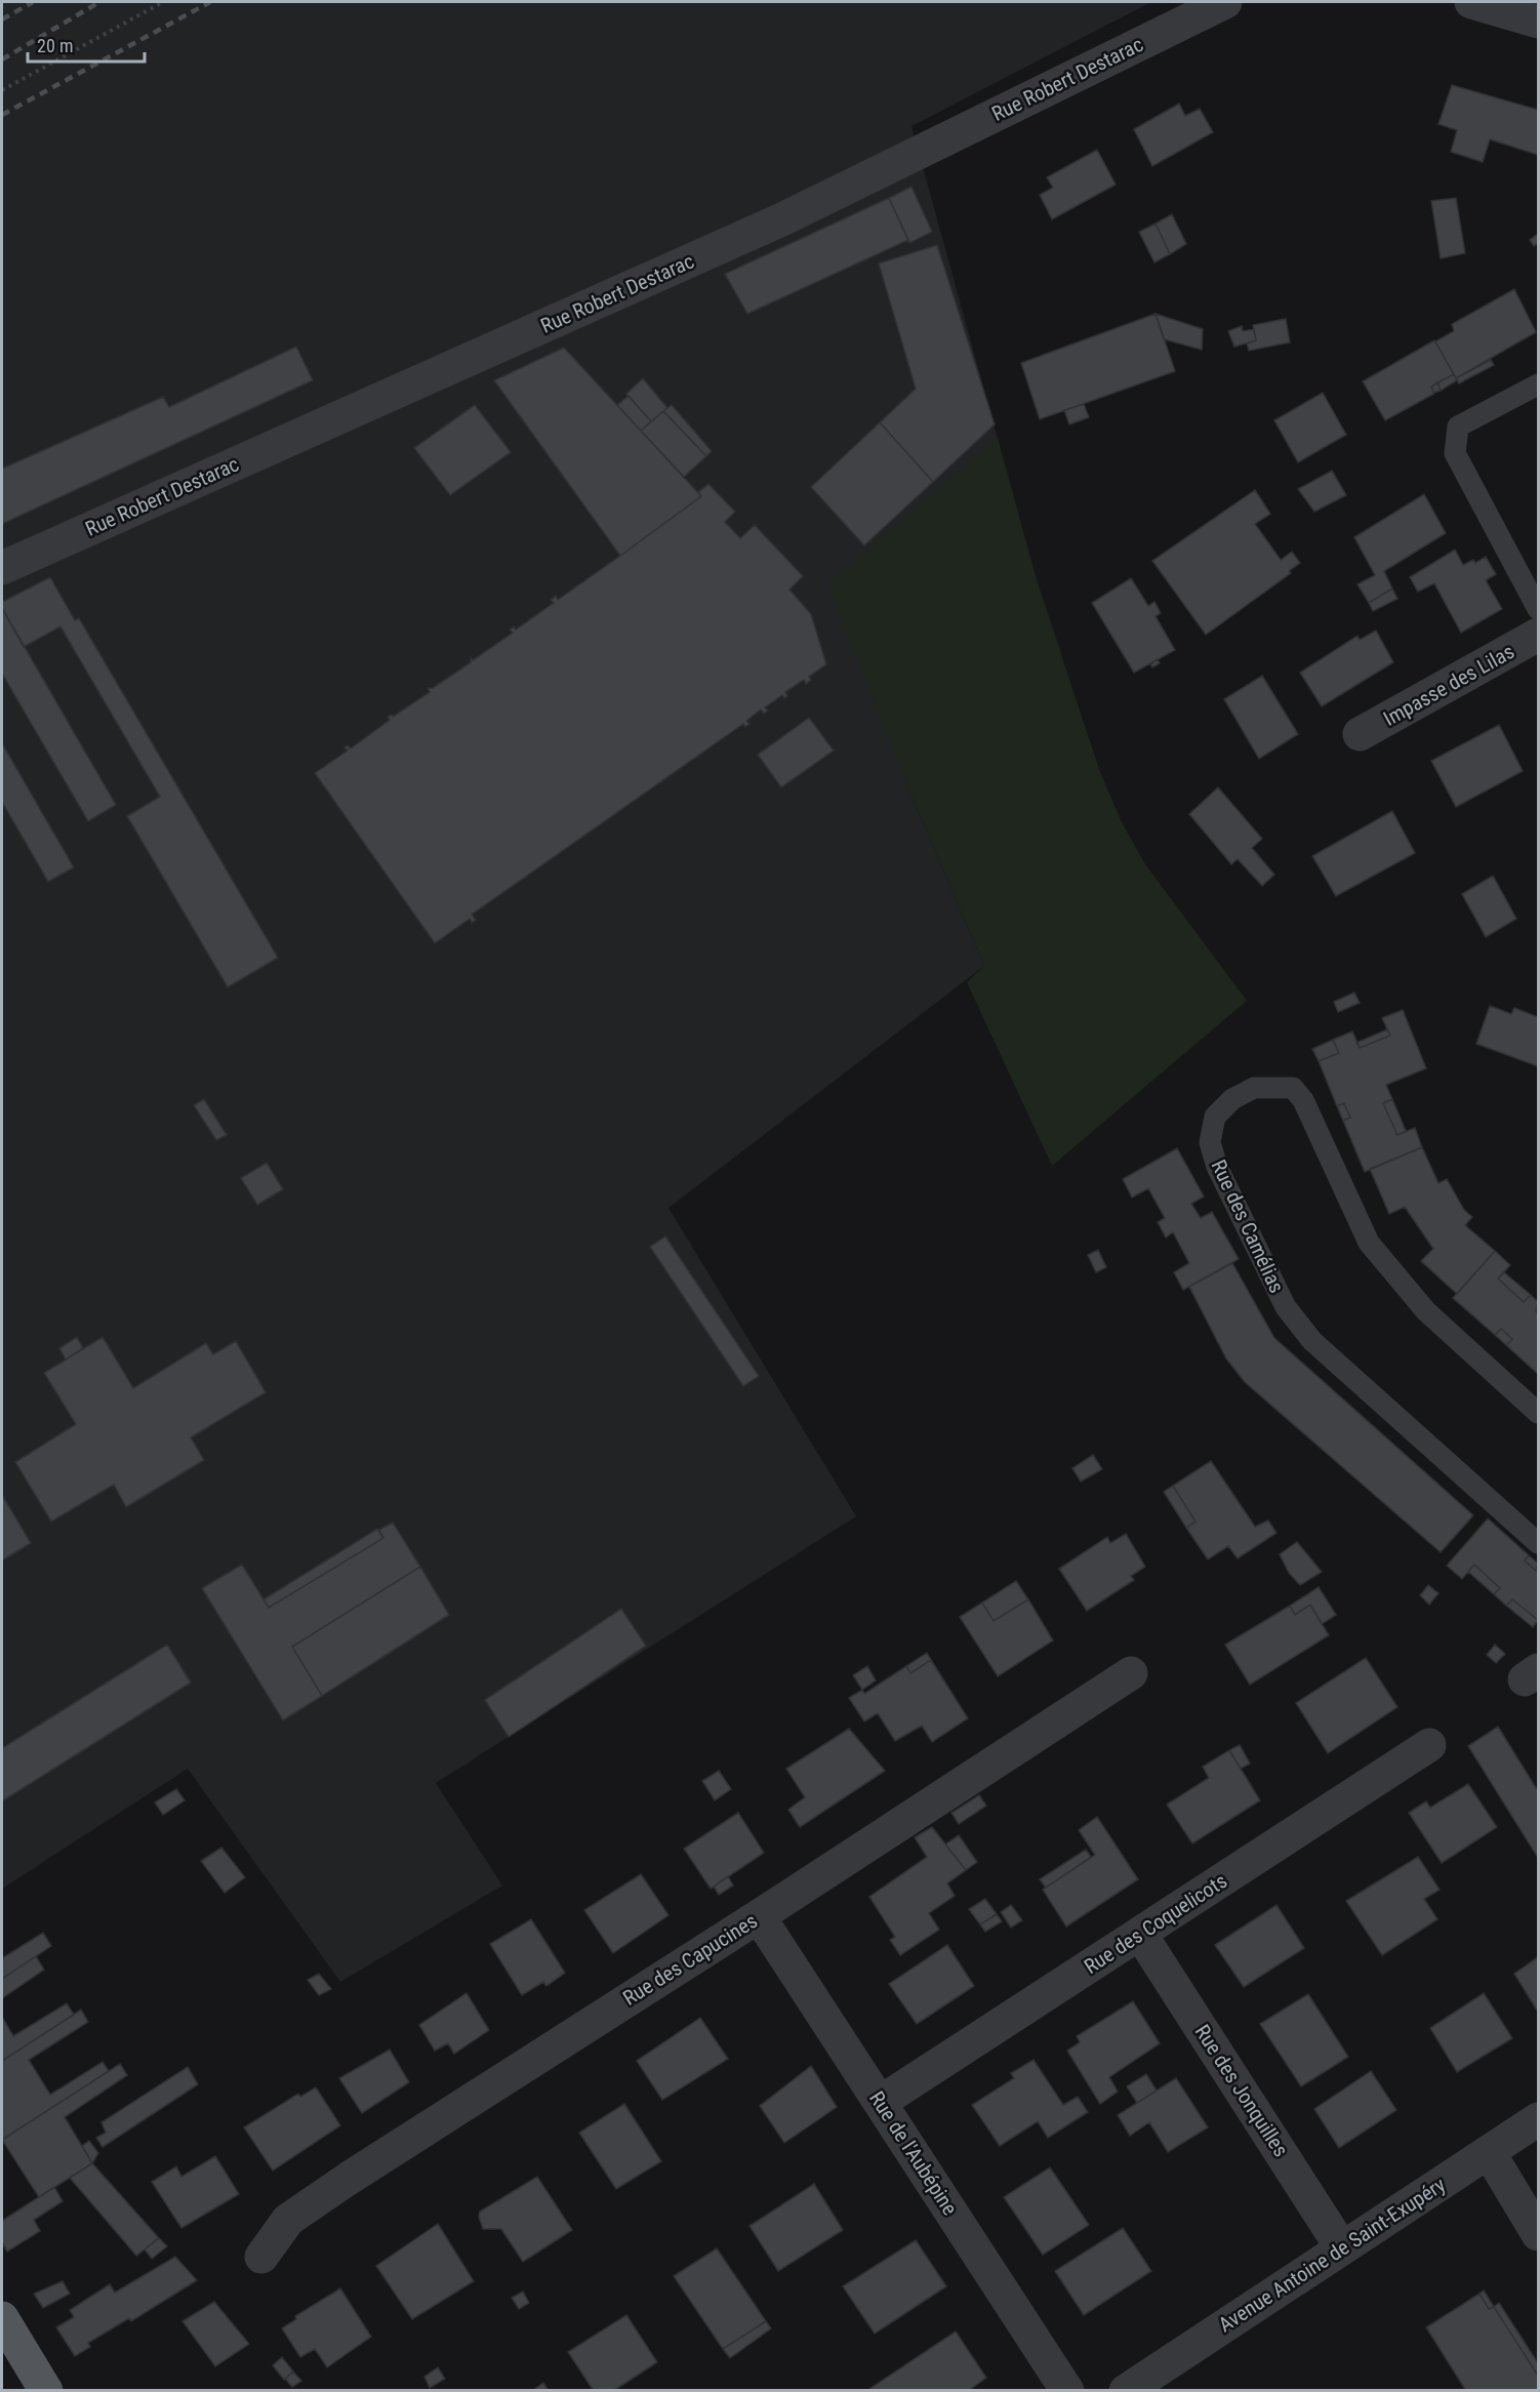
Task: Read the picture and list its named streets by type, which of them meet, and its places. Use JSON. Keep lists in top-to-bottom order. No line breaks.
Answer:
{"streets":{"street":["Rue Robert Destarac","Impasse des Lilas","Rue des Coquelicots","Rue des Capucines","Rue des Jonquilles","Rue de l'Aubépine","Avenue Antoine de Saint-Exupéry"],"lane":["Rue des Camélias"]},"crossings":[["Rue des Coquelicots","Rue des Jonquilles"],["Rue des Coquelicots","Rue de l'Aubépine"],["Rue des Capucines","Rue de l'Aubépine"],["Rue des Jonquilles","Avenue Antoine de Saint-Exupéry"]],"scale_bar":"20 m"}
